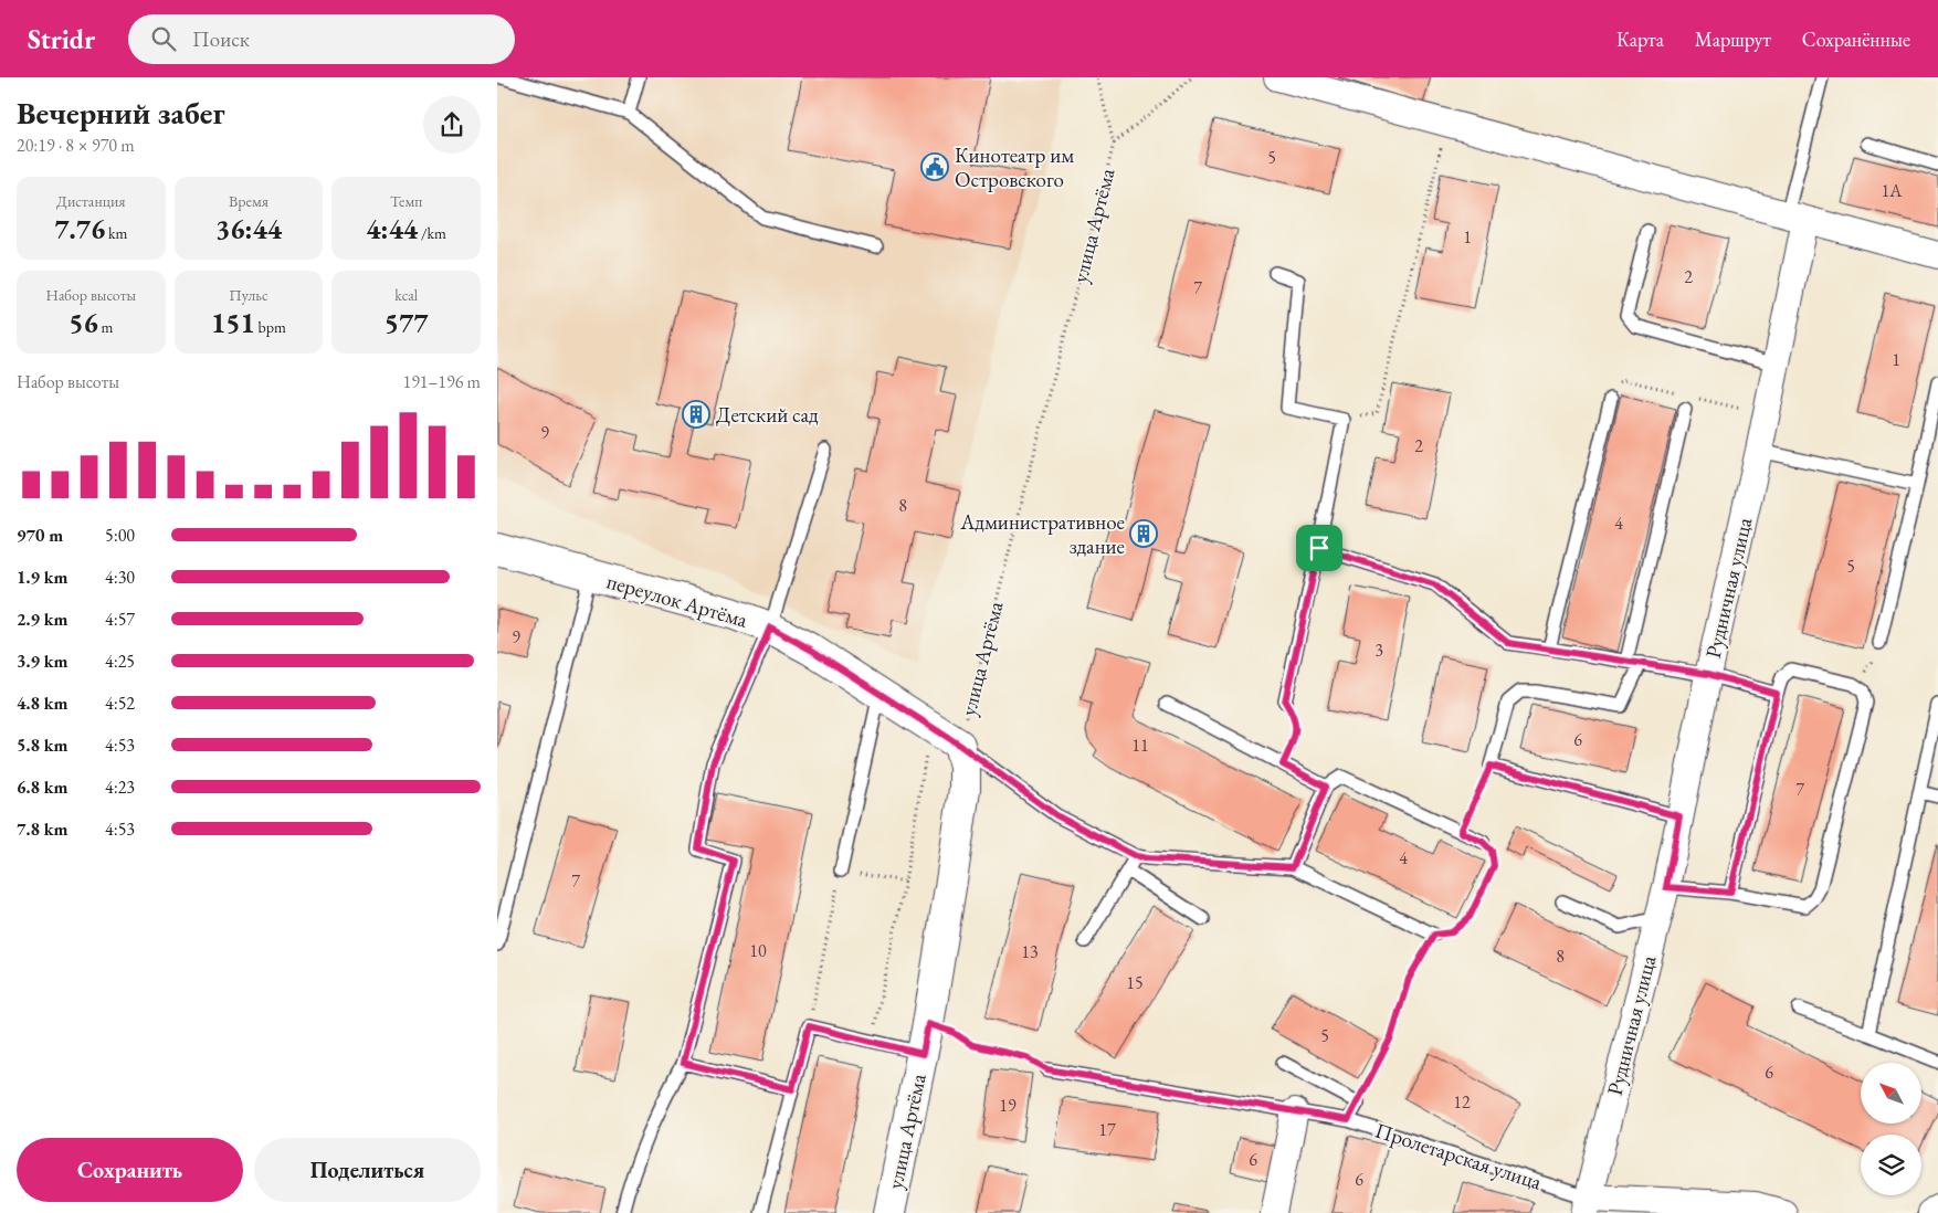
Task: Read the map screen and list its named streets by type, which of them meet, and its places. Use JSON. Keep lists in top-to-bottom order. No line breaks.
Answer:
{"streets":{"street":["улица Артёма","Рудничная улица","переулок Артёма"],"lane":["Пролетарская улица"]},"crossings":[["улица Артёма","переулок Артёма"],["Рудничная улица","Пролетарская улица"]],"places":{"public building":["Кинотеатр им Островского"],"building":["Детский сад","Административное здание"]},"house_numbers":["5","1А","1","2","7","1","9","2","8","4","5","9","3","6","11","7","4","7","10","13","8","15","5","6","12","19","17","6","6"],"north":"top left","page":{"header":"Stridr","search":"Поиск","nav":["Карта","Маршрут","Сохранённые"],"heading":["Вечерний забег","20:19 · 8 × 970 m"],"stats":[["Дистанция","7.76 km"],["Время","36:44"],["Темп","4:44 /km"],["Набор высоты","56 m"],["Пульс","151 bpm"],["kcal","577"]],"chart":["Набор высоты","191–196 m"],"list":[{"name":"970 m","note":"5:00"},{"name":"1.9 km","note":"4:30"},{"name":"2.9 km","note":"4:57"},{"name":"3.9 km","note":"4:25"},{"name":"4.8 km","note":"4:52"},{"name":"5.8 km","note":"4:53"},{"name":"6.8 km","note":"4:23"},{"name":"7.8 km","note":"4:53"}],"buttons":["Сохранить","Поделиться"]}}
